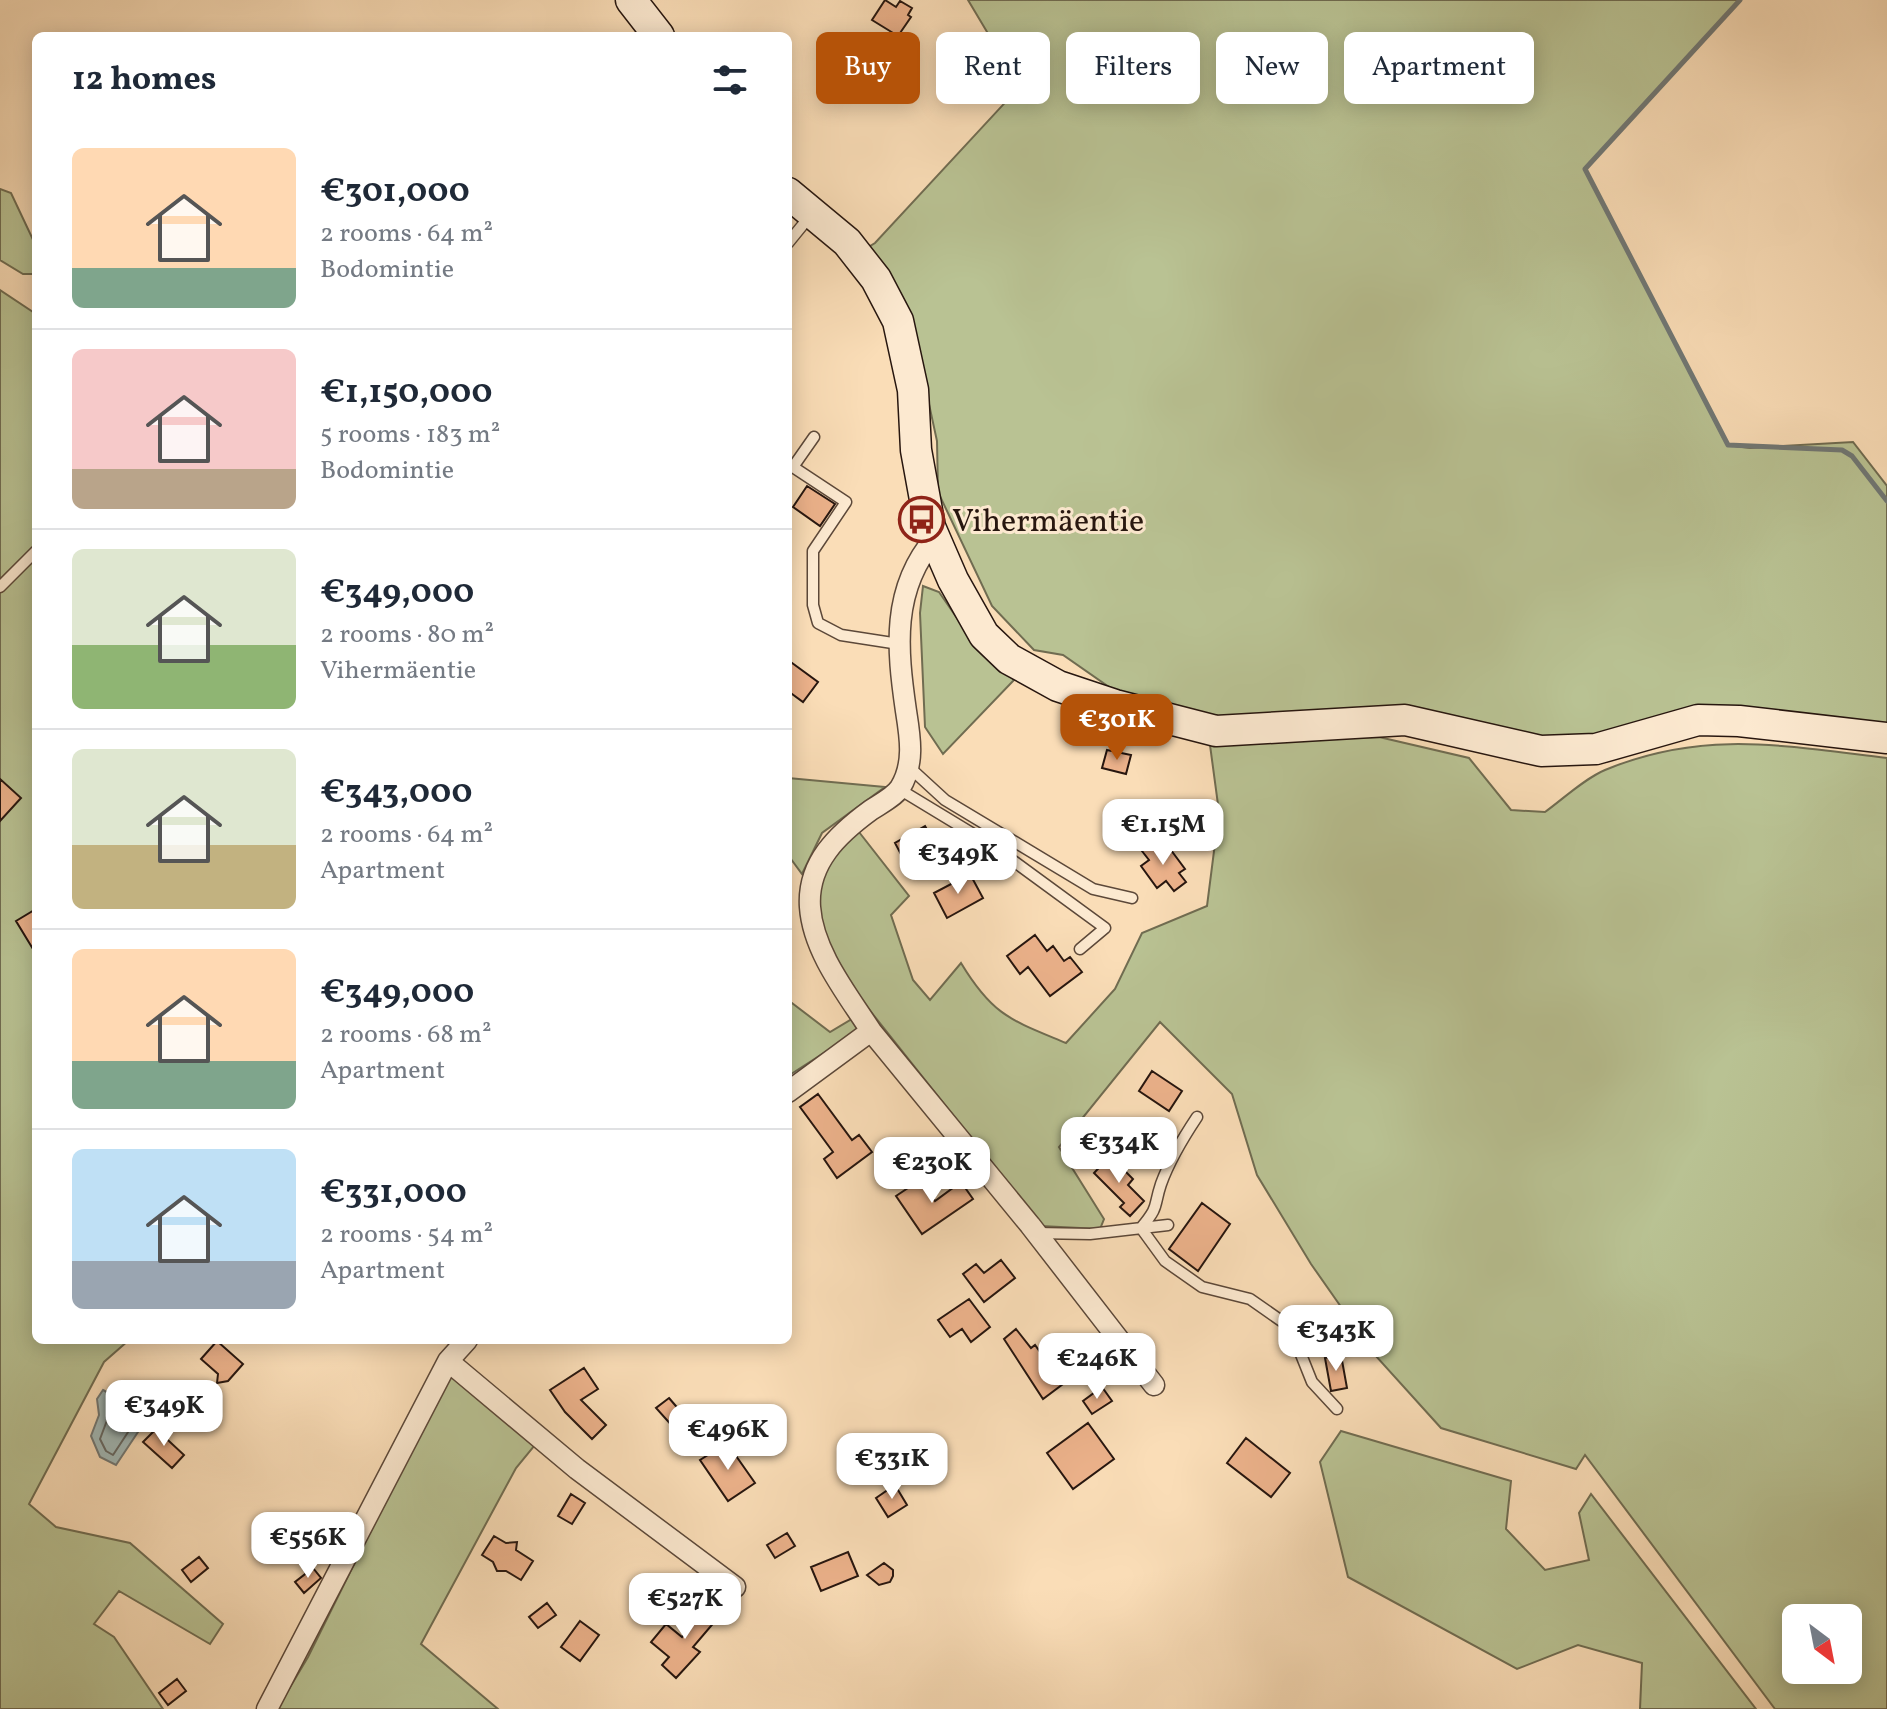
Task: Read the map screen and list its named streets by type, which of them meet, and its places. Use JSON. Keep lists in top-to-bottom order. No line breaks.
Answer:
{"places":{"bus stop":["Vihermäentie"]},"north":"bottom right","page":{"chip":["Buy","Rent","Filters","New","Apartment"],"heading":"12 homes","list":[{"name":"€301,000","note":"2 rooms · 64 m² · Bodomintie"},{"name":"€1,150,000","note":"5 rooms · 183 m² · Bodomintie"},{"name":"€349,000","note":"2 rooms · 80 m² · Vihermäentie"},{"name":"€343,000","note":"2 rooms · 64 m² · Apartment"},{"name":"€349,000","note":"2 rooms · 68 m² · Apartment"},{"name":"€331,000","note":"2 rooms · 54 m² · Apartment"}],"price":["€301K","€1.15M","€349K","€334K","€230K","€343K","€246K","€349K","€496K","€331K","€556K","€527K"]}}
